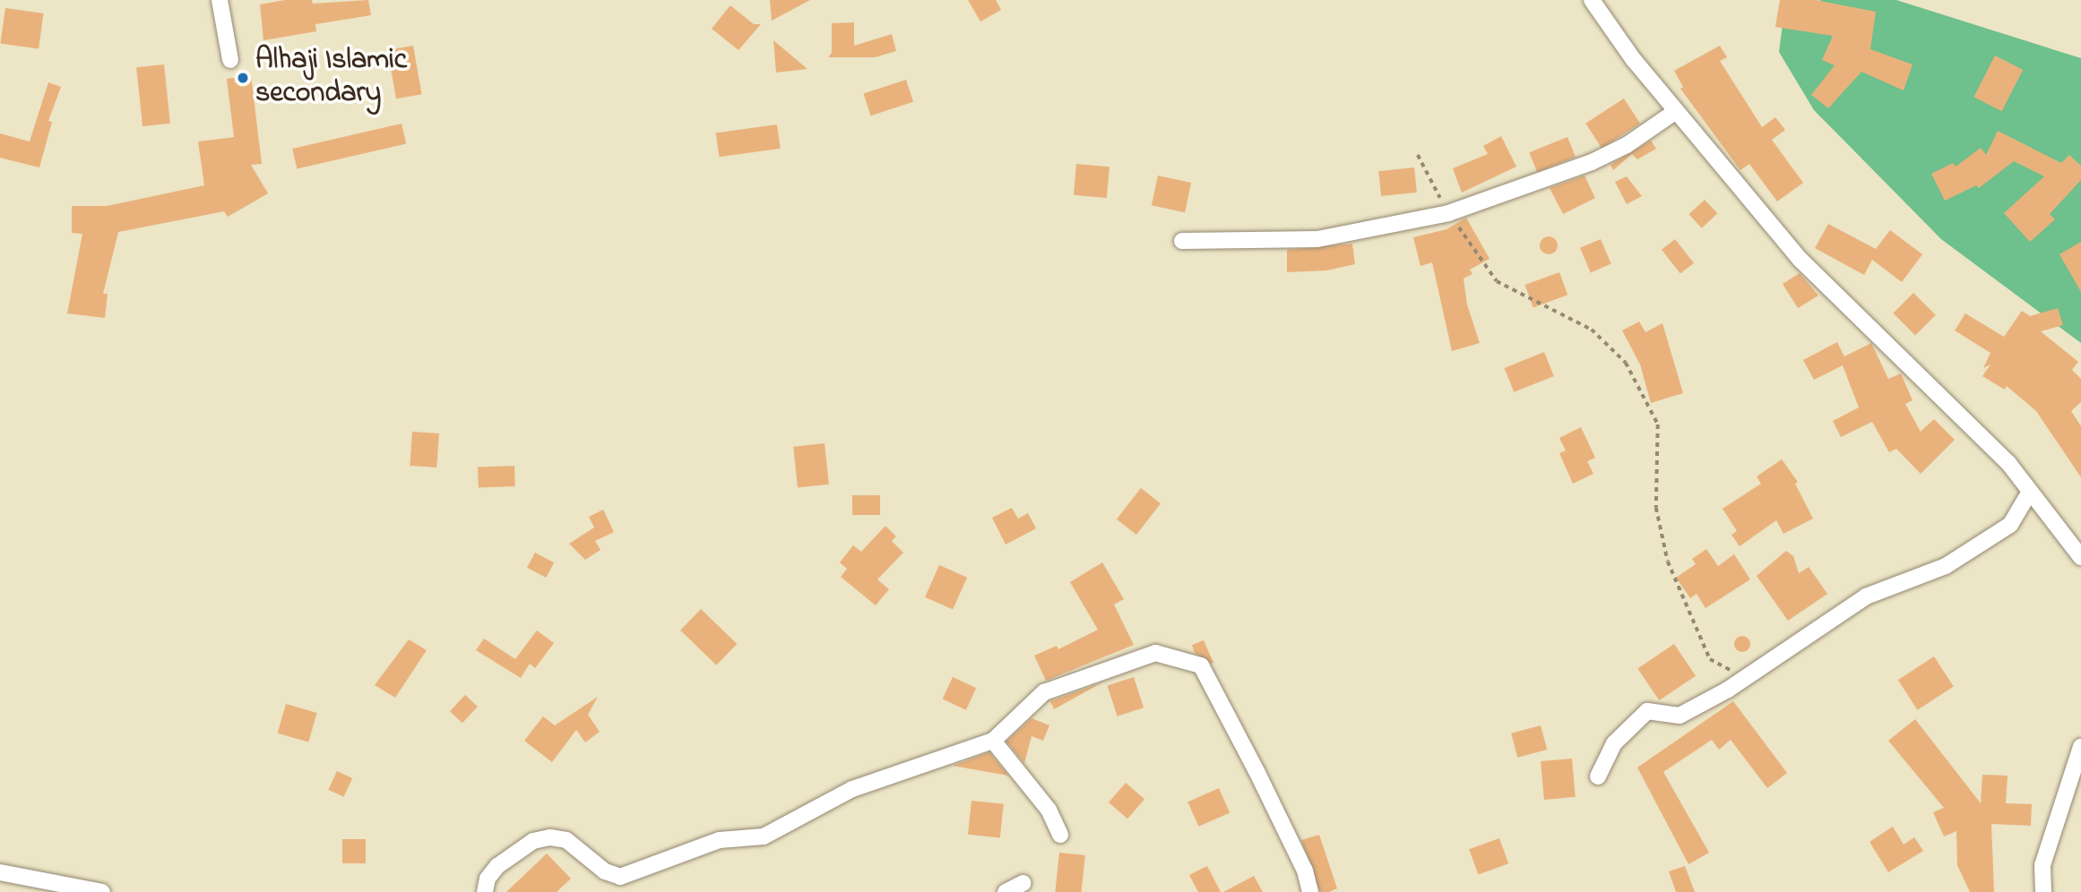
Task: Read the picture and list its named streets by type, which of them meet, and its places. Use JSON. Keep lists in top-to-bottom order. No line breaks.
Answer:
{"places":["Alhaji Islamic secondary"]}
